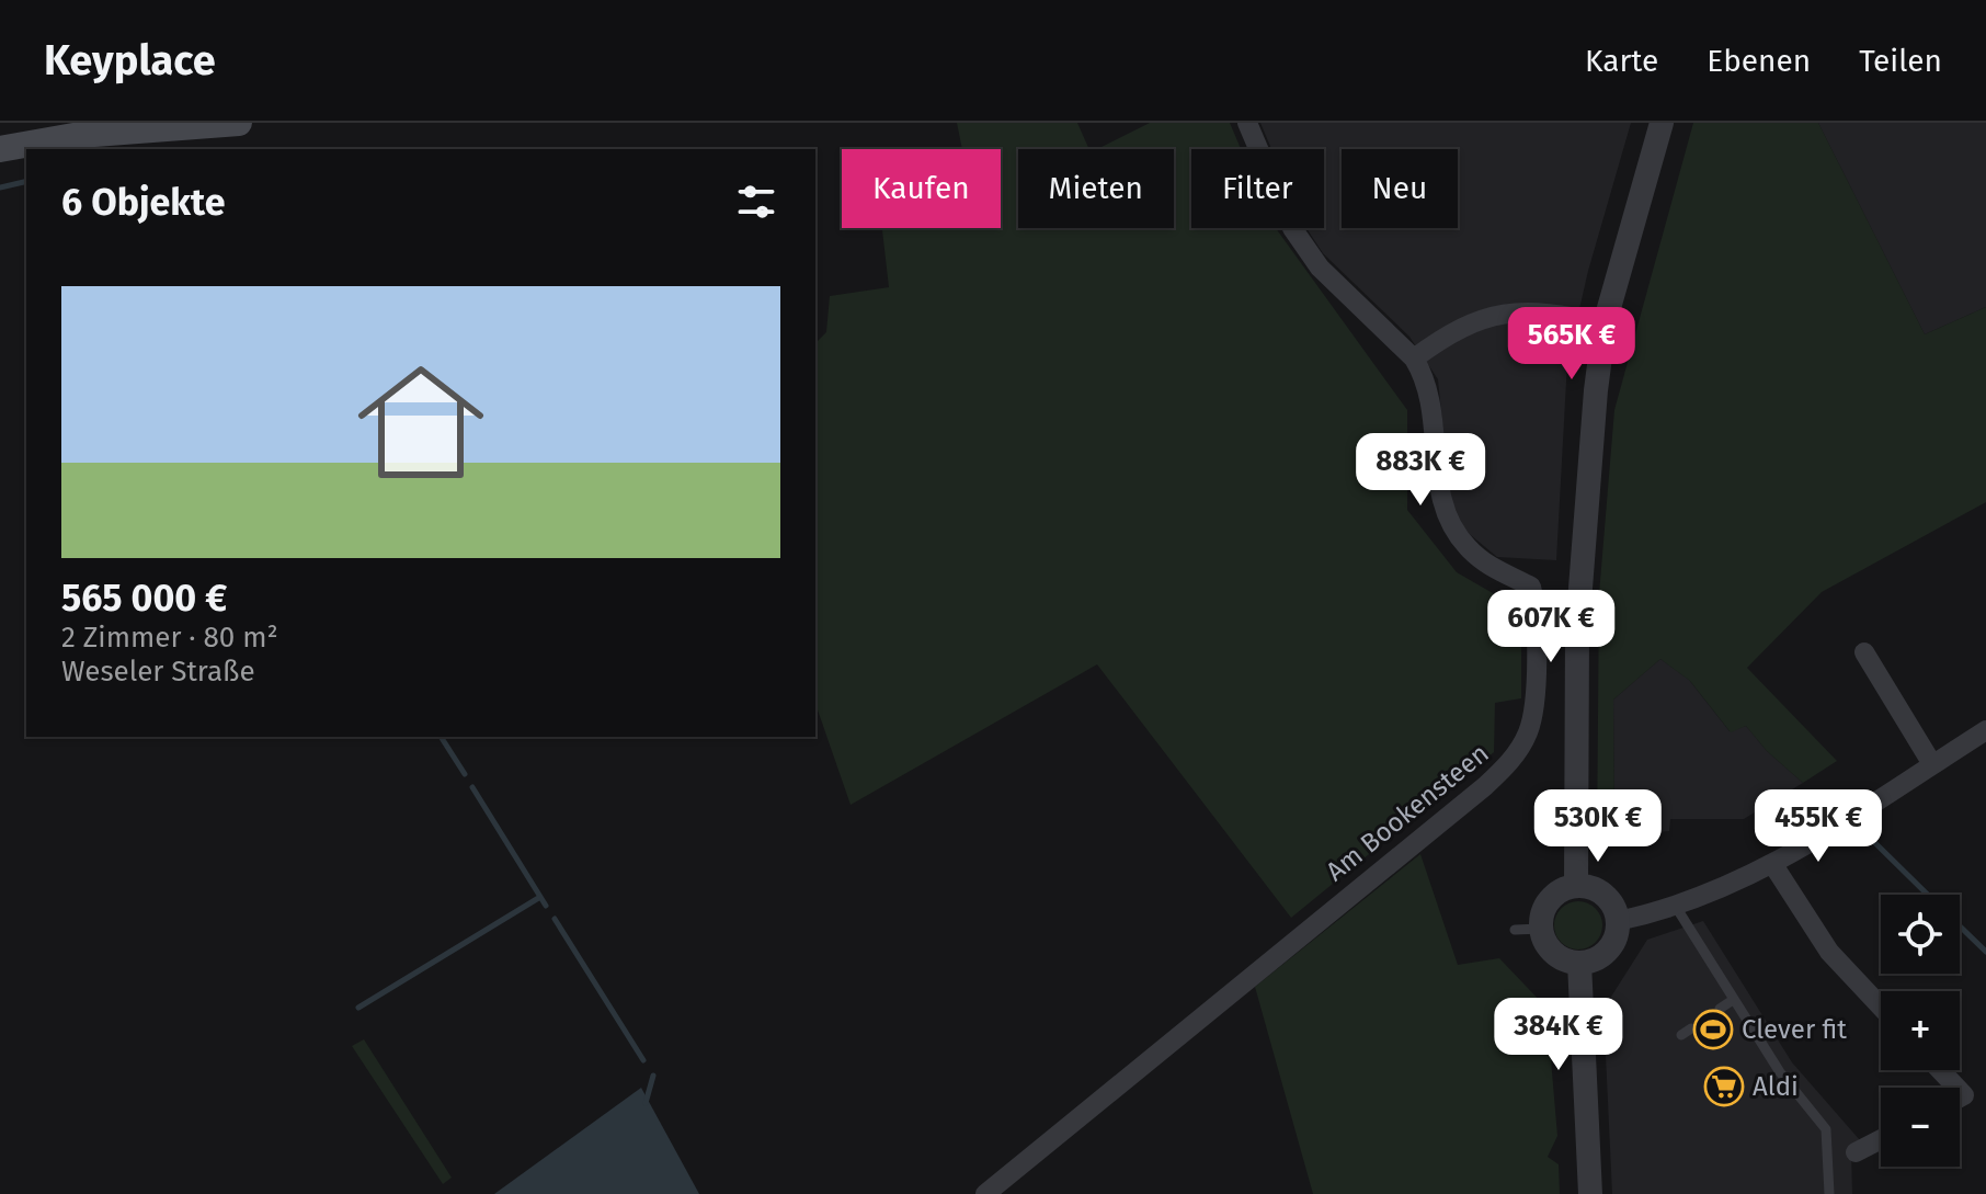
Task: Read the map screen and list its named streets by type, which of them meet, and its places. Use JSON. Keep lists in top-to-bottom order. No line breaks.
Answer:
{"streets":{"street":["Am Bookensteen"]},"places":{"sports":["Clever fit"],"supermarket":["Aldi"]},"page":{"header":"Keyplace","nav":["Karte","Ebenen","Teilen"],"chip":["Kaufen","Mieten","Filter","Neu"],"heading":"6 Objekte","list":[{"name":"565 000 €","note":"2 Zimmer · 80 m² · Weseler Straße"}],"price":["565K €","883K €","607K €","530K €","455K €","384K €"],"map_buttons":["+","−"]}}
